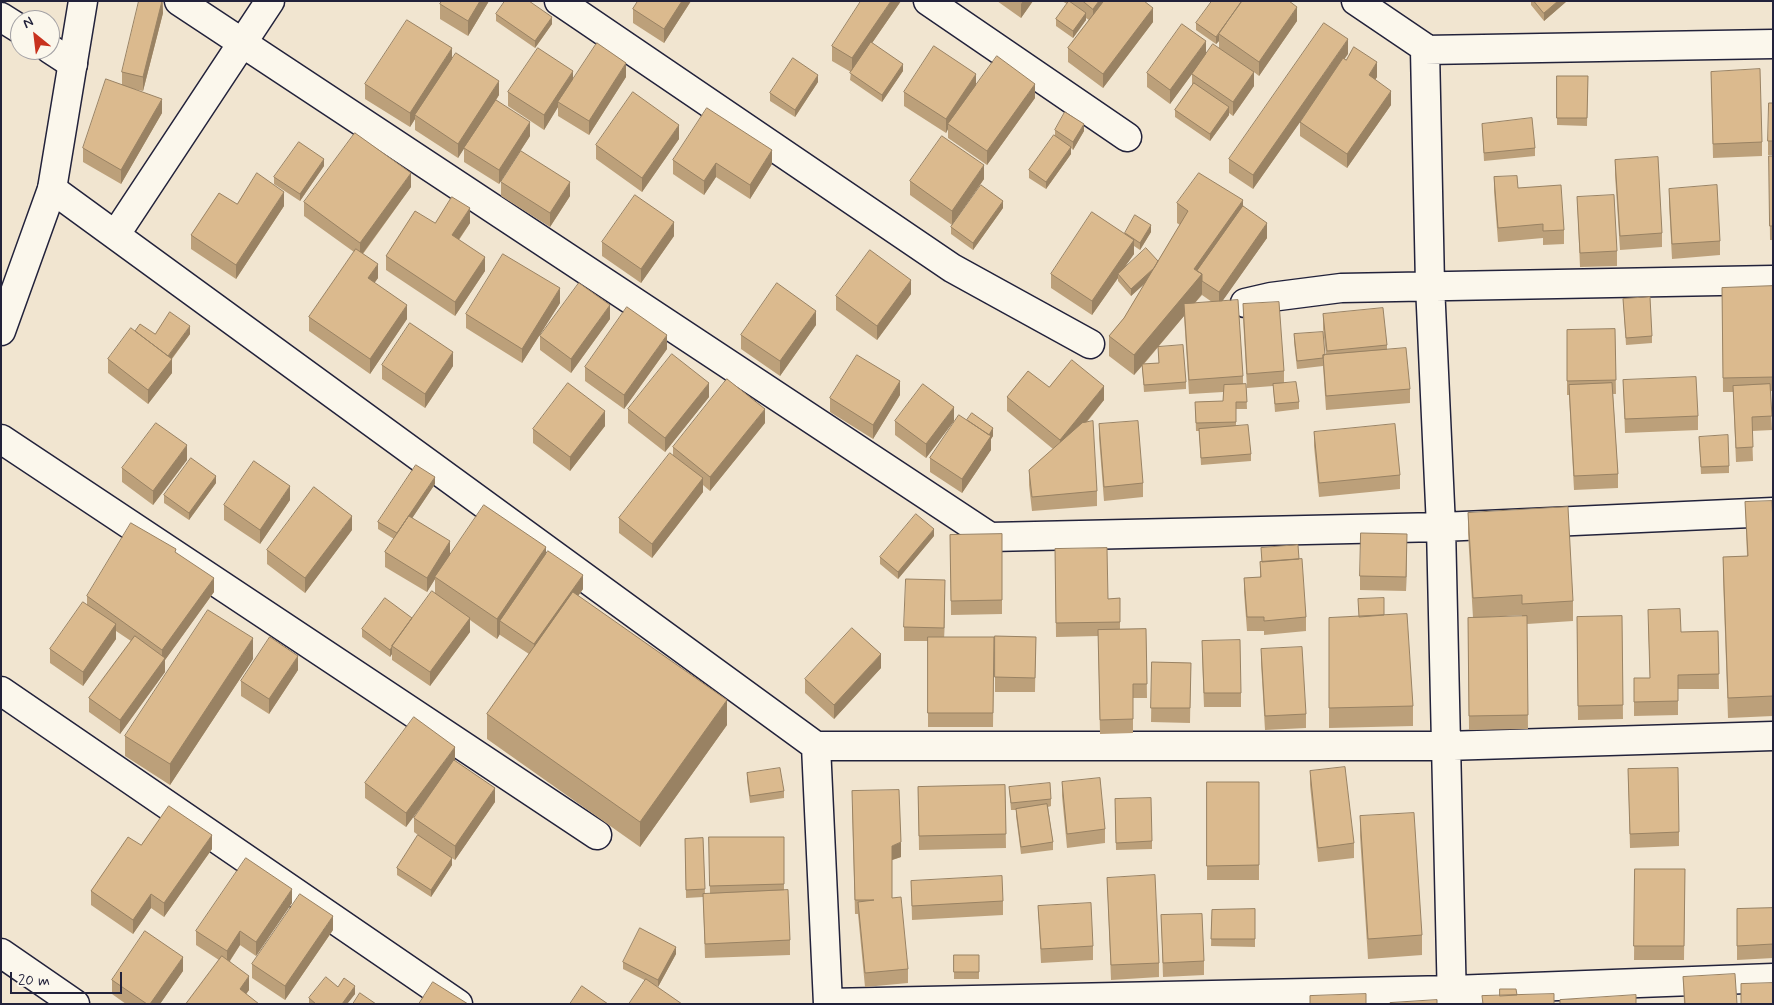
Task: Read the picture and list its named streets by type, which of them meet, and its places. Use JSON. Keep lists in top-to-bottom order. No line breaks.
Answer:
{"scale_bar":"20 m","north":"top left"}
